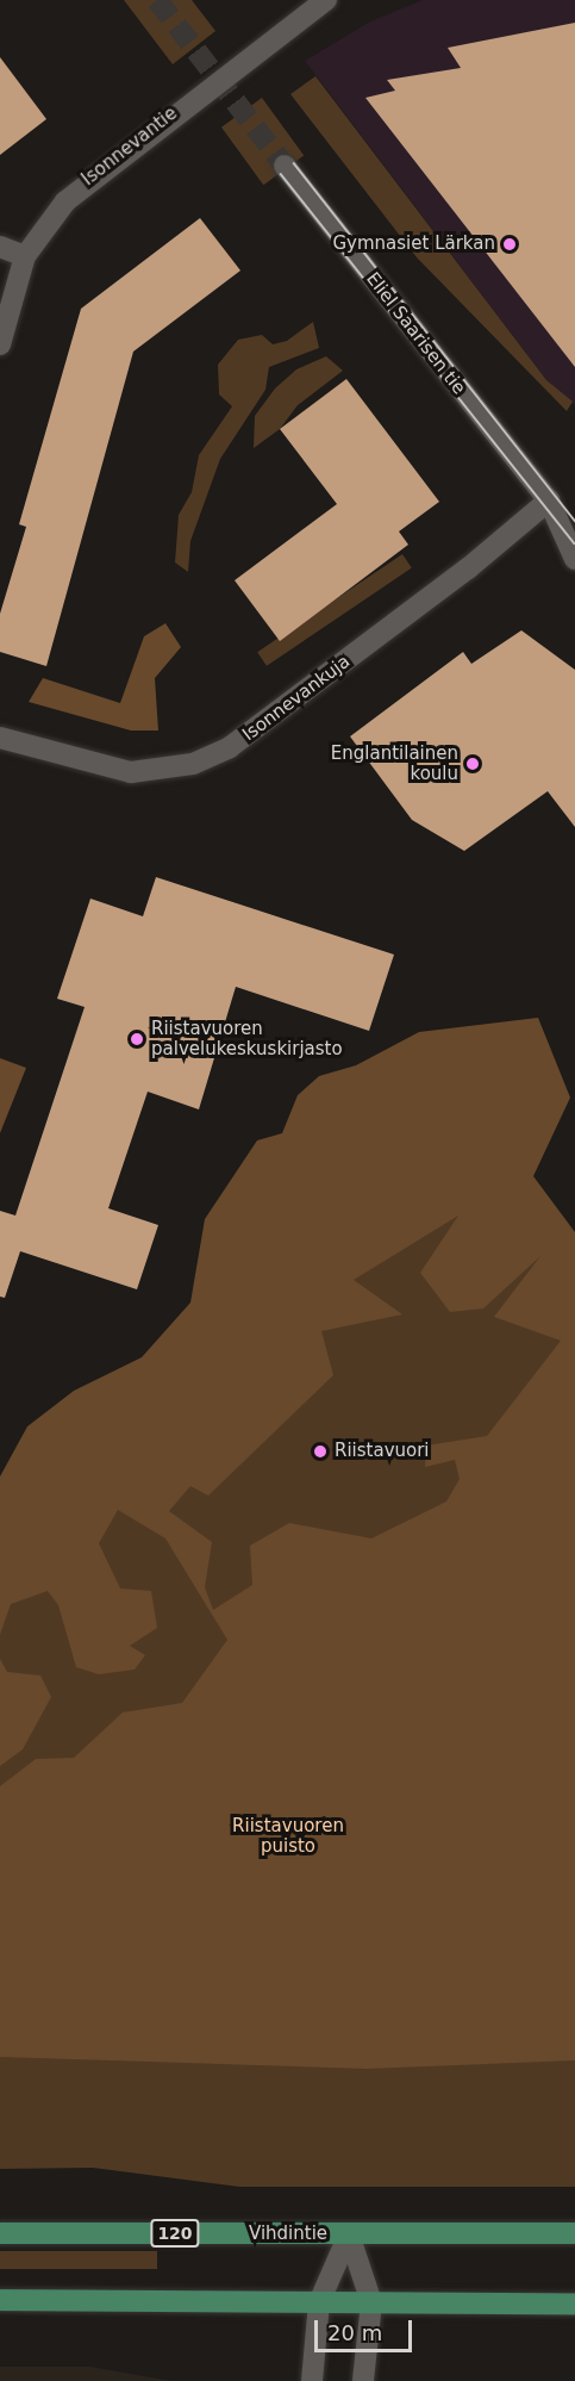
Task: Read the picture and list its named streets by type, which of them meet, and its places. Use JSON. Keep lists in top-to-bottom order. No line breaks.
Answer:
{"streets":{"main road":["120","Vihdintie"],"street":["Isonnevantie","Eliel Saarisen tie","Isonnevankuja"]},"crossings":[["Eliel Saarisen tie","Isonnevankuja"]],"parks":["Riistavuoren puisto"],"places":["Gymnasiet Lärkan","Englantilainen koulu","Riistavuoren palvelukeskuskirjasto","Riistavuori"],"scale_bar":"20 m"}
